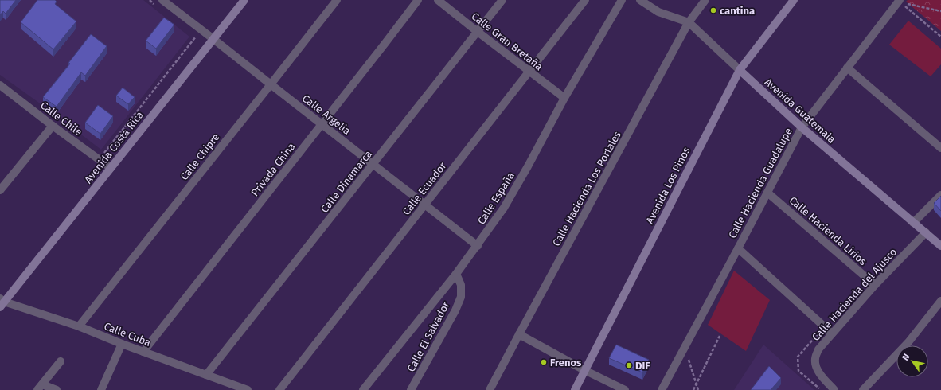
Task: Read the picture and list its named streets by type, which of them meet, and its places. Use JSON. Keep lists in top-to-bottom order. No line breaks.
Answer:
{"streets":{"street":["Calle Gran Bretaña","Avenida Guatemala","Calle Argelia","Calle Chile","Avenida Costa Rica","Calle Chipre","Privada China","Calle Dinamarca","Calle Hacienda Guadalupe","Avenida Los Pinos","Calle Ecuador","Calle Hacienda Los Portales","Calle España","Calle Hacienda Lirios","Calle Hacienda del Ajusco","Calle Cuba","Calle El Salvador"]},"crossings":[["Calle Gran Bretaña","Calle Dinamarca"],["Calle Gran Bretaña","Calle Ecuador"],["Calle Gran Bretaña","Calle España"],["Avenida Guatemala","Calle Hacienda Guadalupe"],["Avenida Guatemala","Avenida Los Pinos"],["Avenida Guatemala","Calle Hacienda Los Portales"],["Avenida Guatemala","Calle Hacienda del Ajusco"],["Calle Argelia","Avenida Costa Rica"],["Calle Argelia","Calle Chipre"],["Calle Argelia","Privada China"],["Calle Argelia","Calle Dinamarca"],["Calle Argelia","Calle Ecuador"],["Calle Argelia","Calle España"],["Calle Chile","Avenida Costa Rica"],["Avenida Costa Rica","Calle Cuba"],["Calle Chipre","Calle Cuba"],["Privada China","Calle Cuba"],["Calle Dinamarca","Calle Cuba"],["Calle Hacienda Guadalupe","Calle Hacienda Lirios"],["Calle España","Calle El Salvador"],["Calle Hacienda Lirios","Calle Hacienda del Ajusco"]],"places":["cantina","Frenos","DIF"],"north":"top left"}
